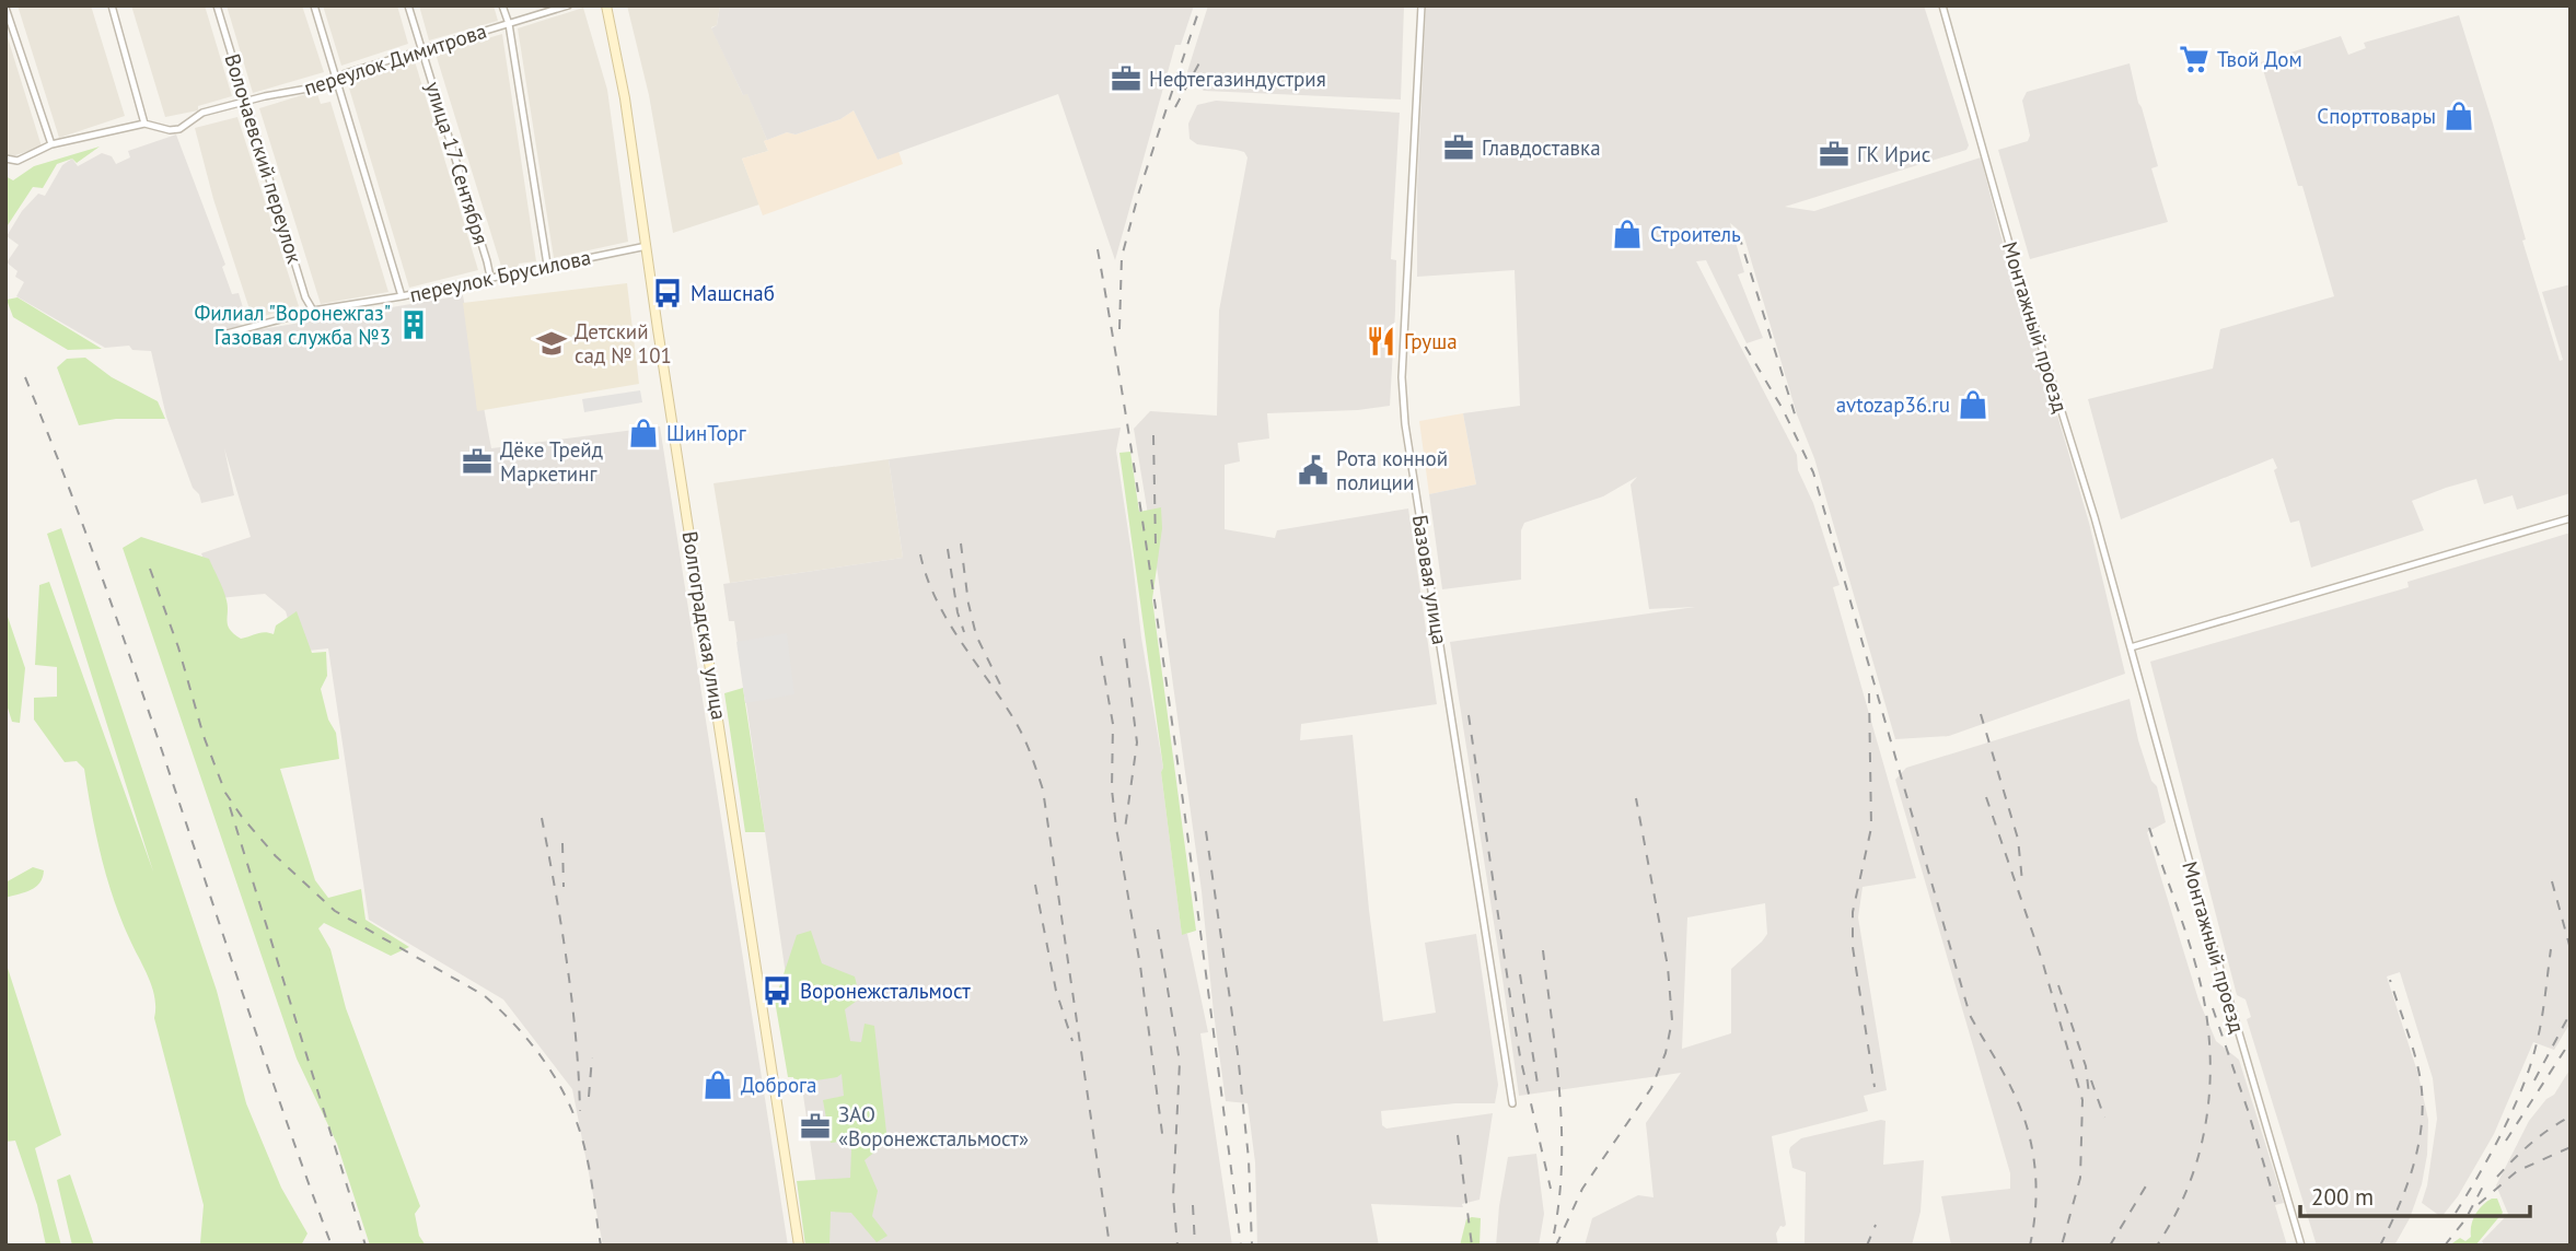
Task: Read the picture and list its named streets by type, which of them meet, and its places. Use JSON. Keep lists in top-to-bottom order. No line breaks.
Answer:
{"streets":{"main road":["Волгоградская улица"],"street":["переулок Димитрова","Волочаевский переулок","улица 17 Сентября","переулок Брусилова","Монтажный проезд","Базовая улица"]},"crossings":[["переулок Димитрова","Волочаевский переулок"],["переулок Димитрова","улица 17 Сентября"],["Волочаевский переулок","переулок Брусилова"],["улица 17 Сентября","переулок Брусилова"],["переулок Брусилова","Волгоградская улица"]],"places":{"supermarket":["Твой Дом"],"office":["Нефтегазиндустрия","Главдоставка","ГК Ирис","Дёке Трейд Маркетинг","ЗАО «Воронежстальмост»"],"shop":["Спорттовары","Строитель","avtozap36.ru","ШинТорг","Доброга"],"bus stop":["Машснаб","Воронежстальмост"],"building":["Филиал \"Воронежгаз\" Газовая служба №3"],"restaurant":["Груша"],"school or university":["Детский сад № 101"],"public building":["Рота конной полиции"]},"scale_bar":"200 m"}
